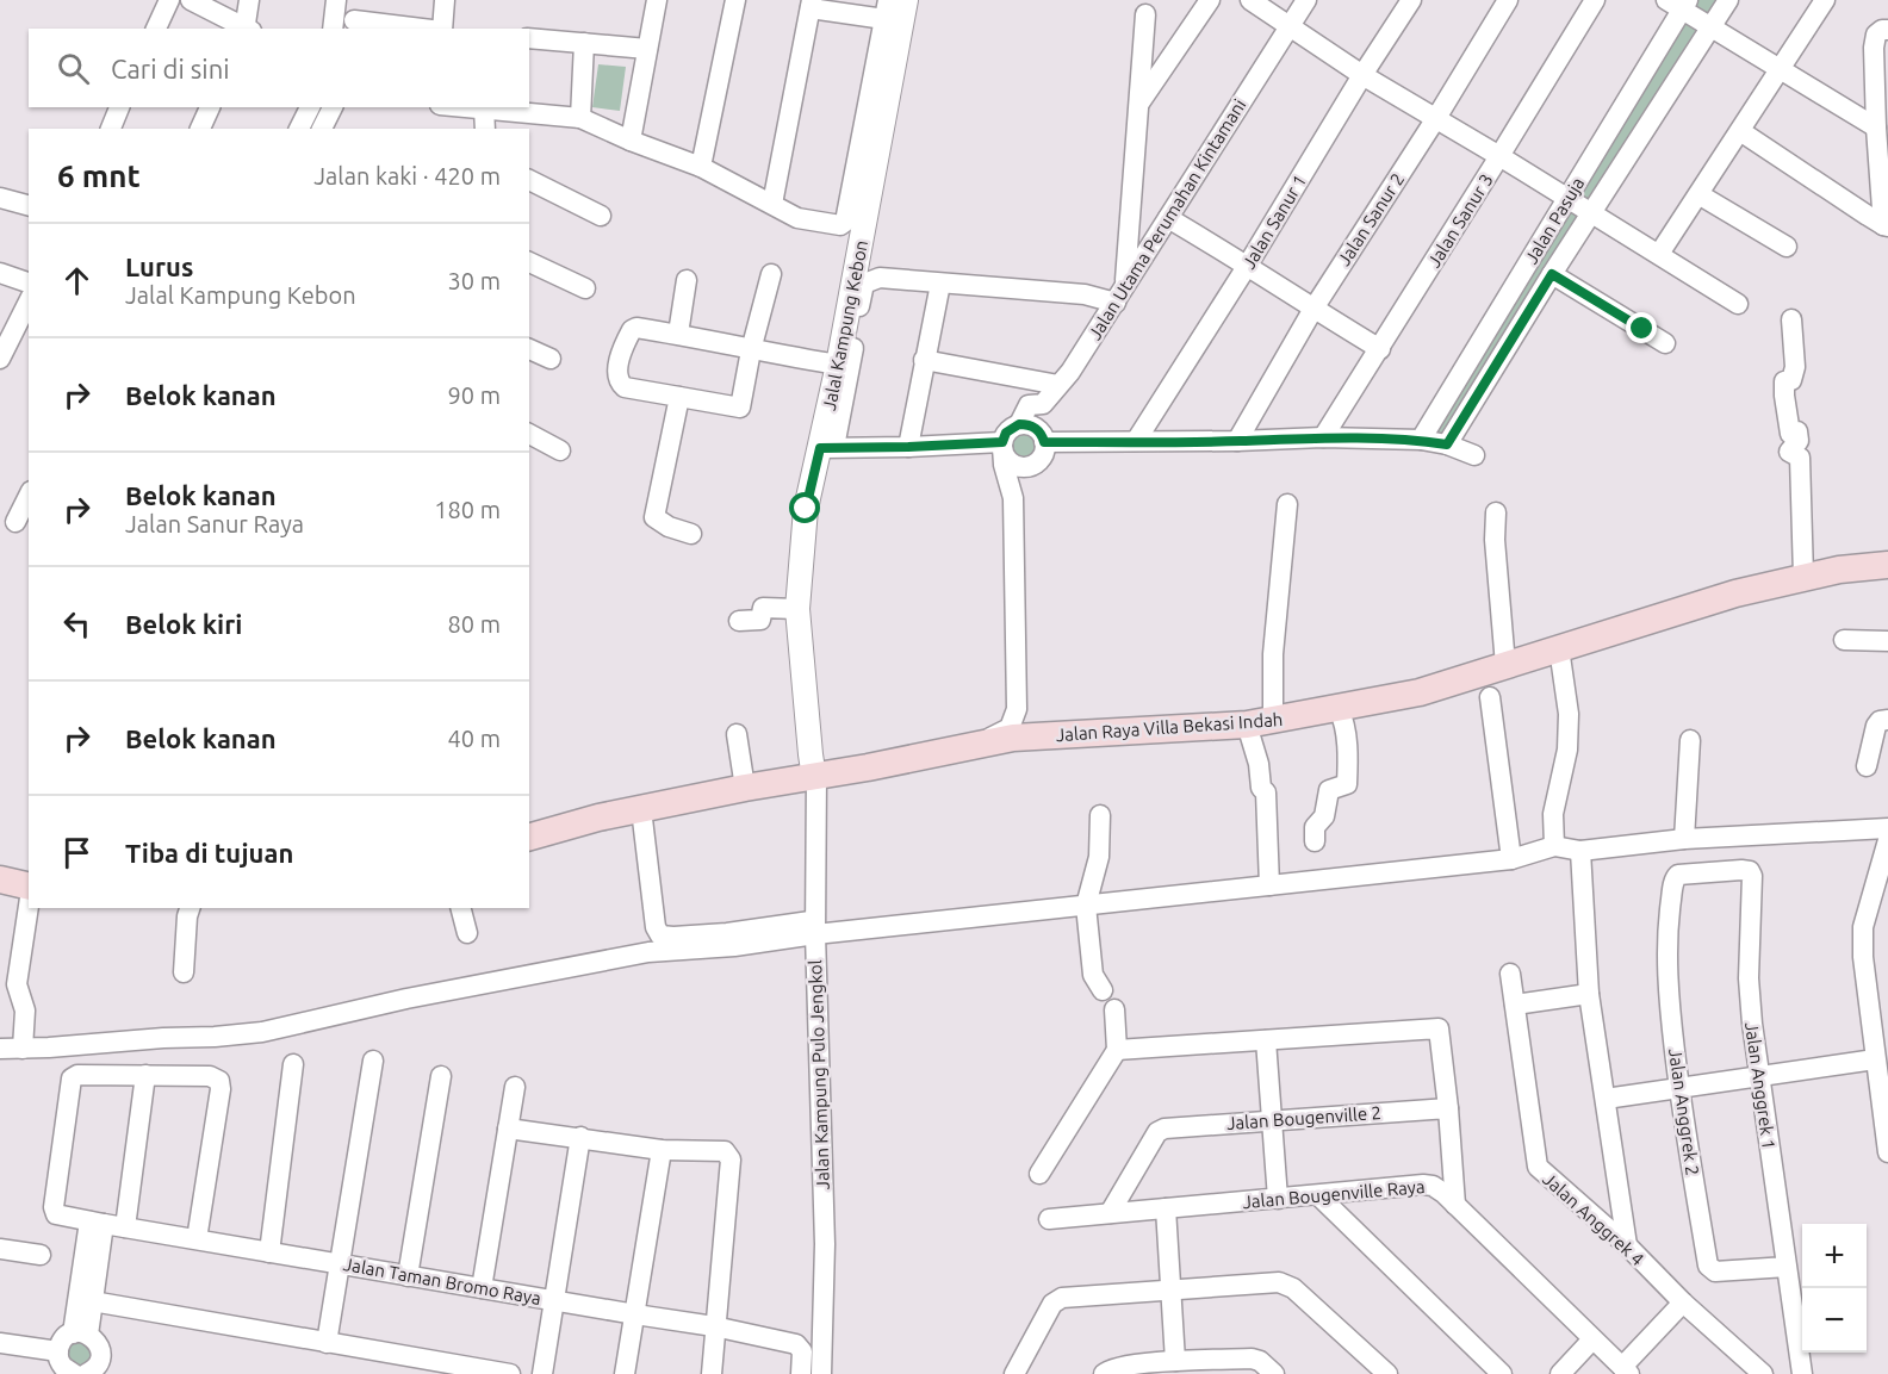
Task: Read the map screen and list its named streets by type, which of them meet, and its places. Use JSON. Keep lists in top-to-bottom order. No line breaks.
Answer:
{"streets":{"main road":["Jalan Raya Villa Bekasi Indah"],"street":["Jalan Utama Perumahan Kintamani","Jalan Sanur 2","Jalan Sanur 3","Jalan Pasuja","Jalan Sanur 1","Jalal Kampung Kebon","Jalan Kampung Pulo Jengkol","Jalan Anggrek 1","Jalan Anggrek 2","Jalan Bougenville 2","Jalan Bougenville Raya","Jalan Anggrek 4","Jalan Taman Bromo Raya"]},"crossings":[["Jalal Kampung Kebon","Jalan Raya Villa Bekasi Indah"],["Jalal Kampung Kebon","Jalan Kampung Pulo Jengkol"],["Jalan Raya Villa Bekasi Indah","Jalan Kampung Pulo Jengkol"],["Jalan Anggrek 1","Jalan Anggrek 2"],["Jalan Bougenville 2","Jalan Bougenville Raya"]],"page":{"search":"Cari di sini","heading":["6 mnt","Jalan kaki · 420 m"],"list":[["Lurus","Jalal Kampung Kebon","30 m"],["Belok kanan","90 m"],["Belok kanan","Jalan Sanur Raya","180 m"],["Belok kiri","80 m"],["Belok kanan","40 m"],"Tiba di tujuan"],"map_buttons":["+","−"]}}
